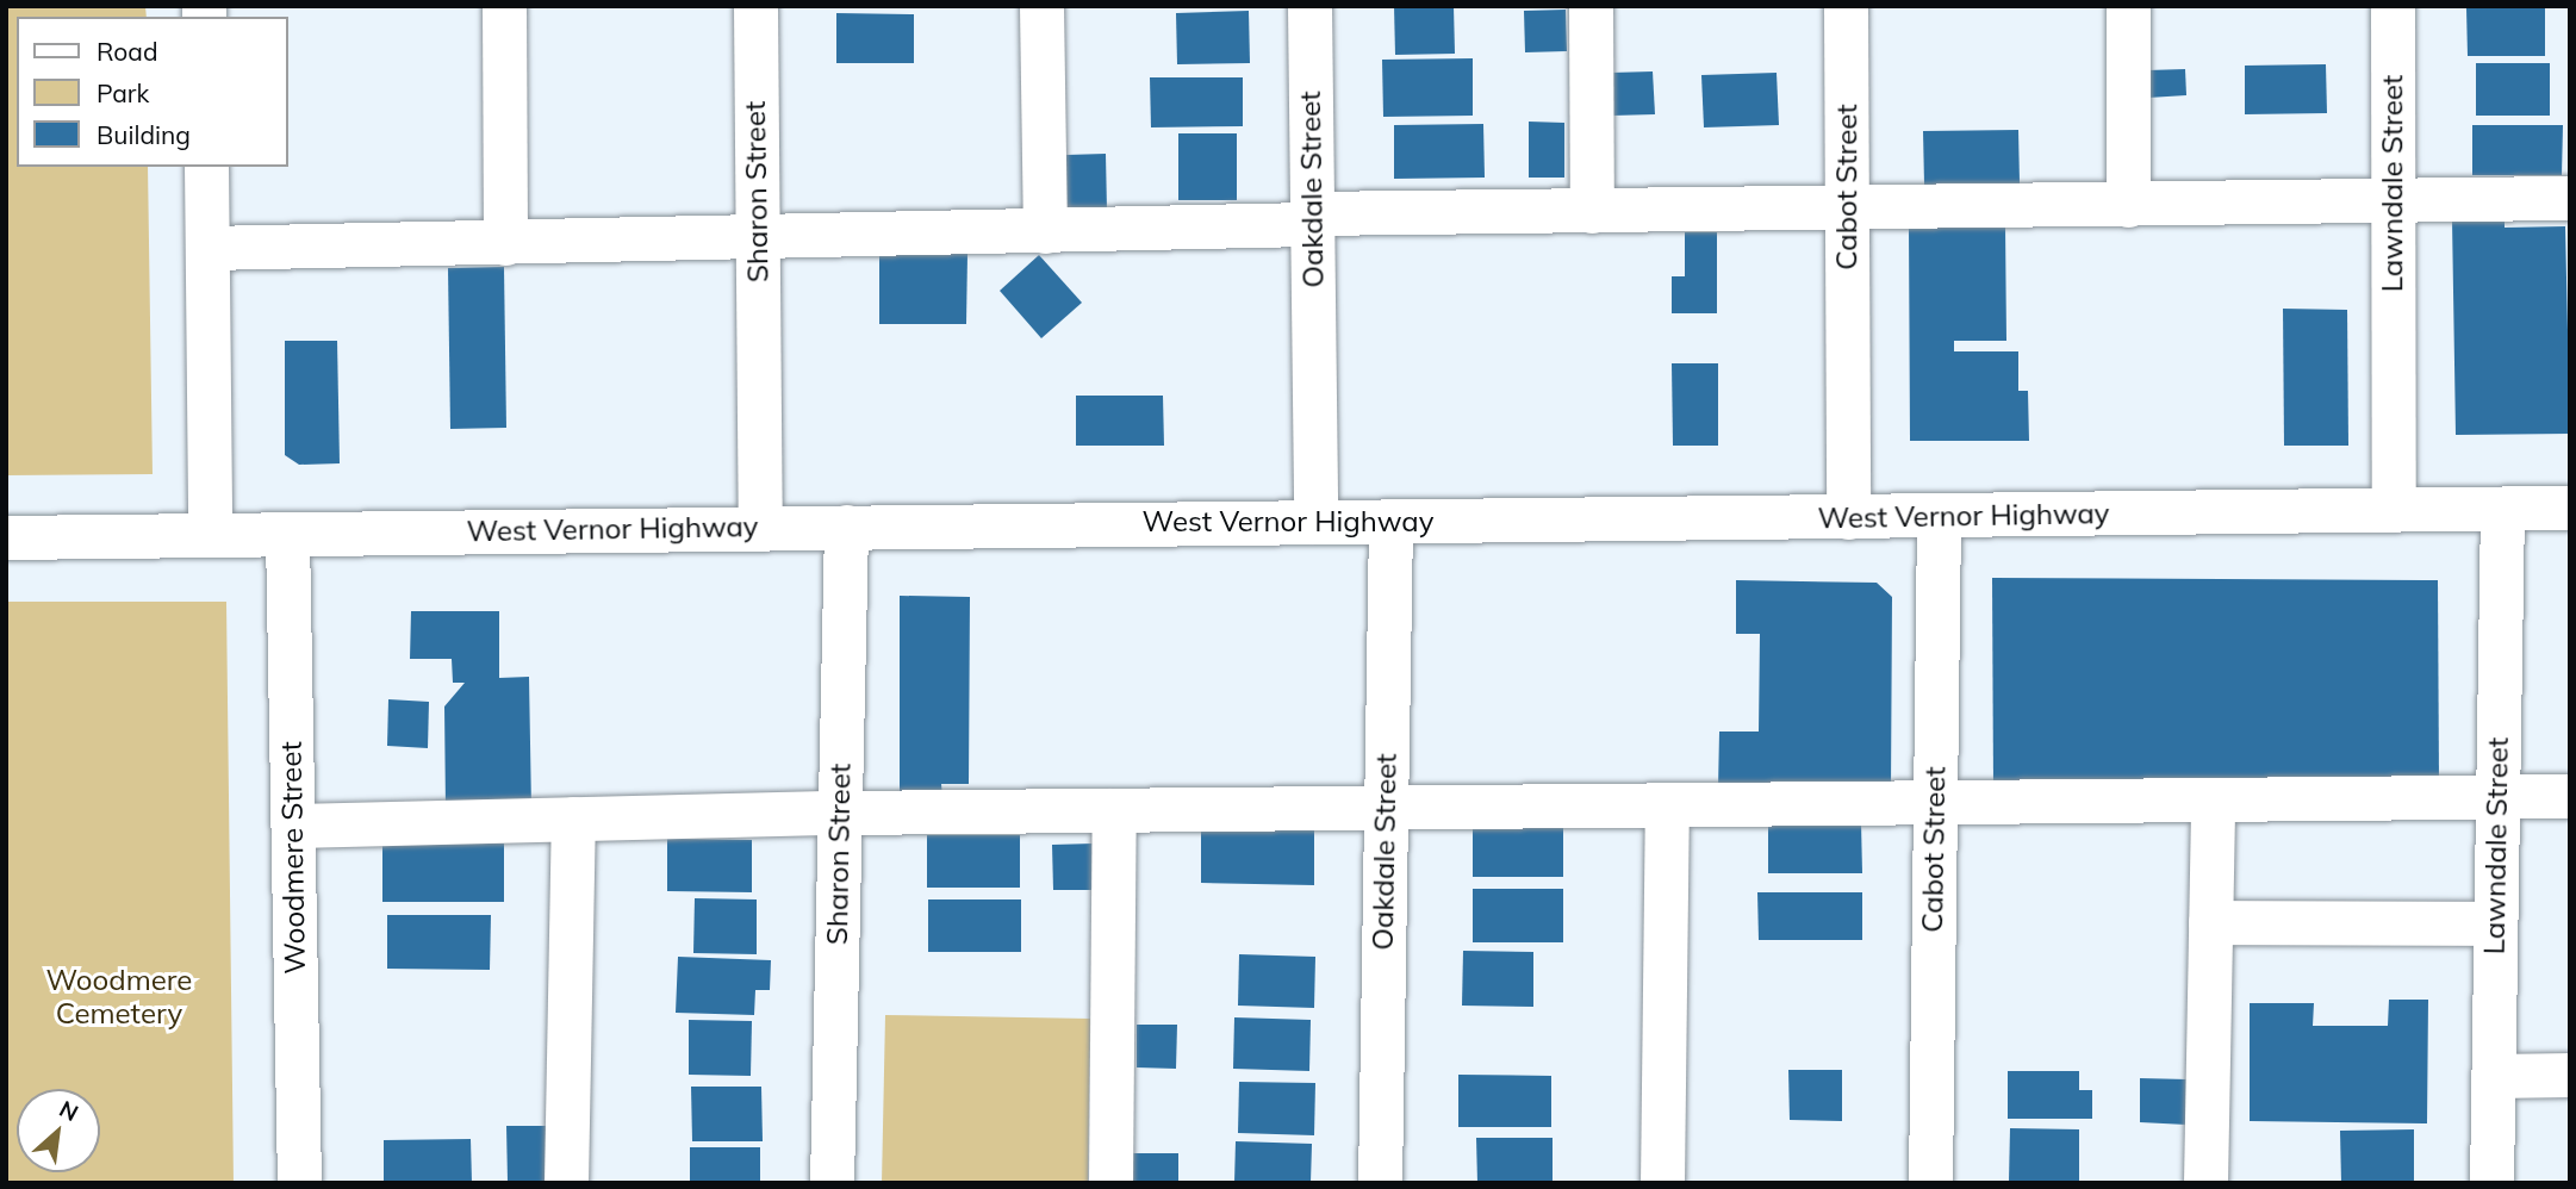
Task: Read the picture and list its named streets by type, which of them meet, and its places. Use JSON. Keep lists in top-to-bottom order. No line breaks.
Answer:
{"streets":{"street":["Lawndale Street","Cabot Street","Oakdale Street","Sharon Street","West Vernor Highway","Woodmere Street"]},"crossings":[["Lawndale Street","West Vernor Highway"],["Cabot Street","West Vernor Highway"],["Oakdale Street","West Vernor Highway"],["Sharon Street","West Vernor Highway"],["West Vernor Highway","Woodmere Street"]],"parks":["Woodmere Cemetery"],"legend":["Road","Park","Building"],"north":"top right"}
